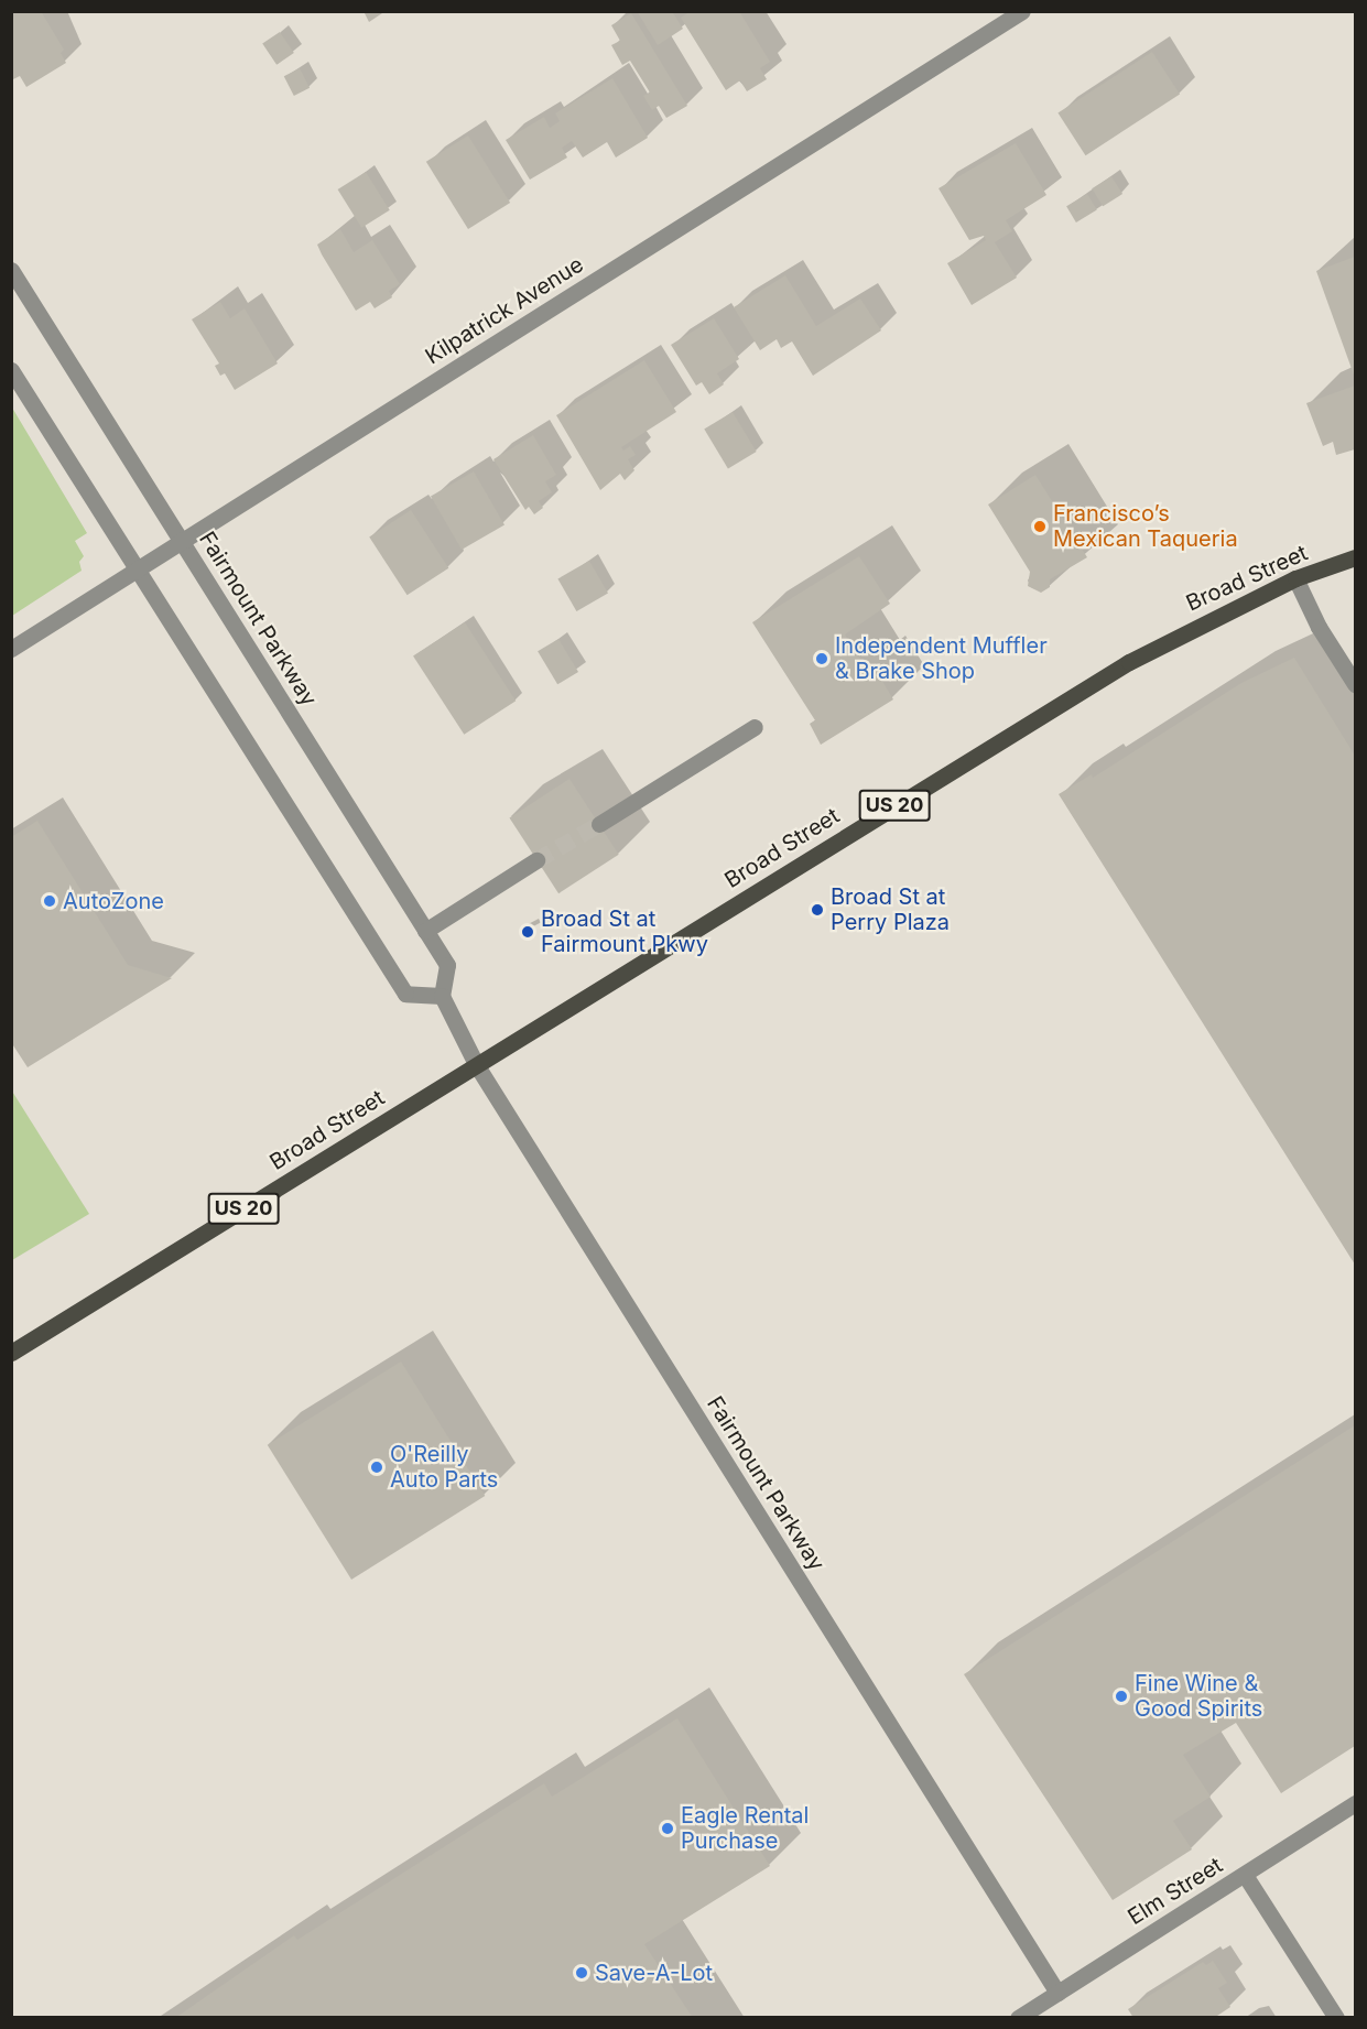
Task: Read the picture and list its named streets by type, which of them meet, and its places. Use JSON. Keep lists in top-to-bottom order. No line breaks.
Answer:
{"streets":{"main road":["Broad Street","US 20"],"street":["Kilpatrick Avenue","Fairmount Parkway","Elm Street"]},"crossings":[["Kilpatrick Avenue","Fairmount Parkway"],["Broad Street","Fairmount Parkway"],["Fairmount Parkway","Elm Street"]],"places":["Francisco’s Mexican Taqueria","Independent Muffler & Brake Shop","AutoZone","Broad St at Perry Plaza","Broad St at Fairmount Pkwy","O'Reilly Auto Parts","Fine Wine & Good Spirits","Eagle Rental Purchase","Save-A-Lot"]}
